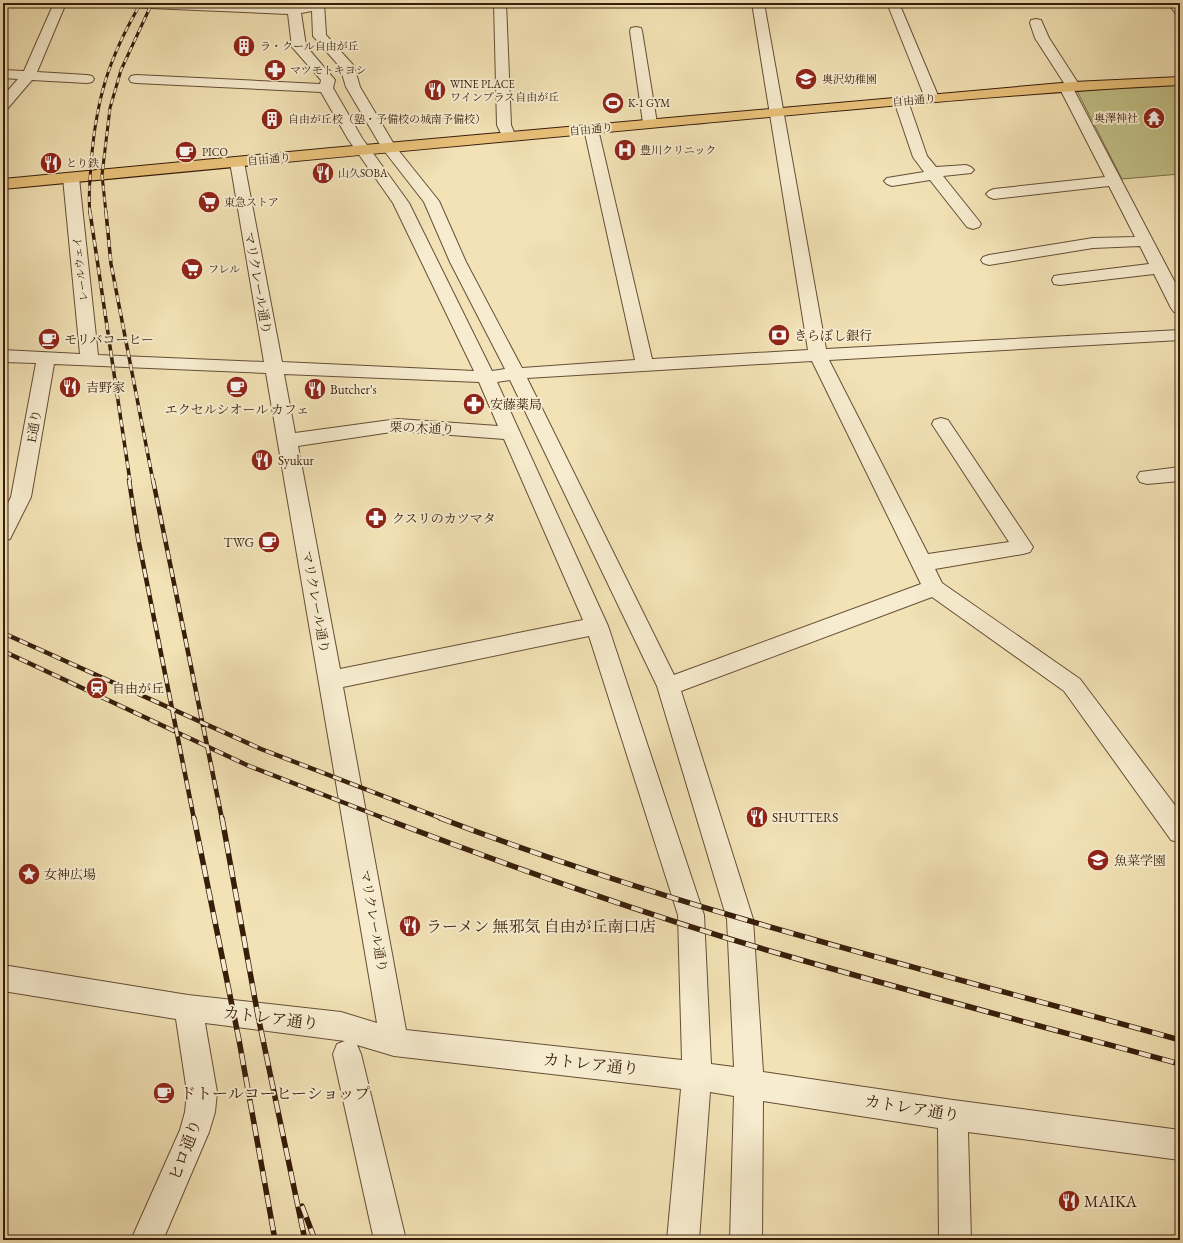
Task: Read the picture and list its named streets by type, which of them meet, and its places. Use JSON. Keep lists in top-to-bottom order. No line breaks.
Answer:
{"streets":{"main road":["自由通り"],"street":["レールウェイ","マリクレール通り","E通り","栗の木通り","カトレア通り","ヒロ通り"]},"crossings":[["自由通り","レールウェイ"],["自由通り","マリクレール通り"],["マリクレール通り","栗の木通り"],["マリクレール通り","カトレア通り"],["カトレア通り","ヒロ通り"]],"places":{"building":["ラ・クール自由が丘","自由が丘校（塾・予備校の城南予備校）"],"pharmacy":["マツモトキヨシ","安藤薬局","クスリのカツマタ"],"school or university":["奥沢幼稚園","魚菜学園"],"restaurant":["WINE PLACE ワインプラス自由が丘","とり鉄","山久SOBA","吉野家","Butcher's","Syukur","SHUTTERS","ラーメン 無邪気 自由が丘南口店","MAIKA"],"sports":["K-1 GYM"],"temple":["奥澤神社"],"hospital":["豊川クリニック"],"cafe":["PICO","モリバコーヒー","エクセルシオール カフェ","TWG","ドトールコーヒーショップ"],"supermarket":["東急ストア","フレル"],"bank":["きらぼし銀行"],"station":["自由が丘"],"place":["女神広場"]}}
